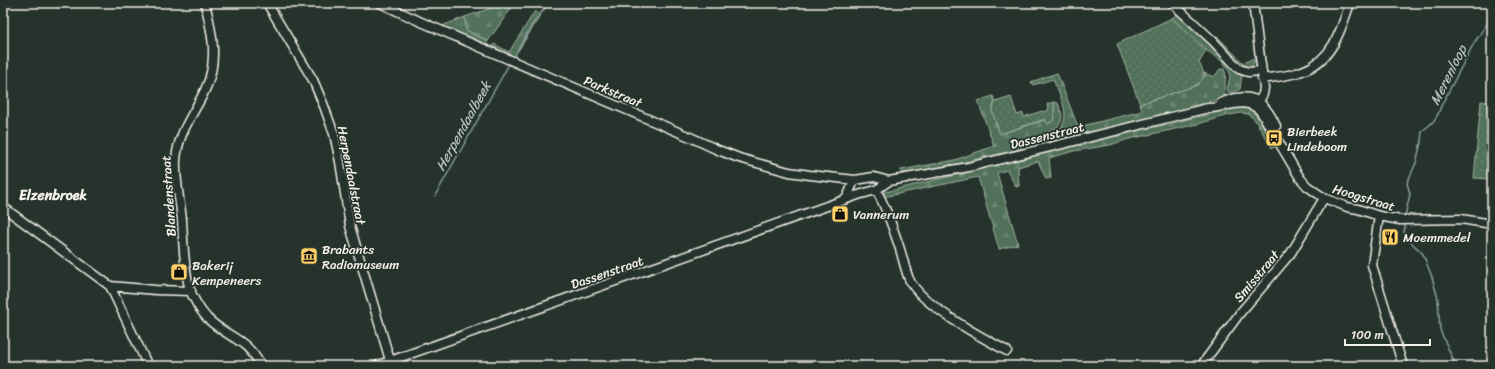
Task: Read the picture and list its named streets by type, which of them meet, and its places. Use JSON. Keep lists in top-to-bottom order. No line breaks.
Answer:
{"streets":{"street":["Parkstraat","Dassenstraat","Herpendaalstraat","Blandenstraat","Hoogstraat","Smisstraat"]},"crossings":[["Parkstraat","Dassenstraat"],["Dassenstraat","Herpendaalstraat"],["Dassenstraat","Hoogstraat"],["Hoogstraat","Smisstraat"]],"districts":["Elzenbroek"],"water":["Merenloop","Herpendaalbeek"],"places":{"bus stop":["Bierbeek Lindeboom"],"shop":["Vannerum","Bakerij Kempeneers"],"restaurant":["Moemmedel"],"museum":["Brabants Radiomuseum"]},"scale_bar":"100 m"}
